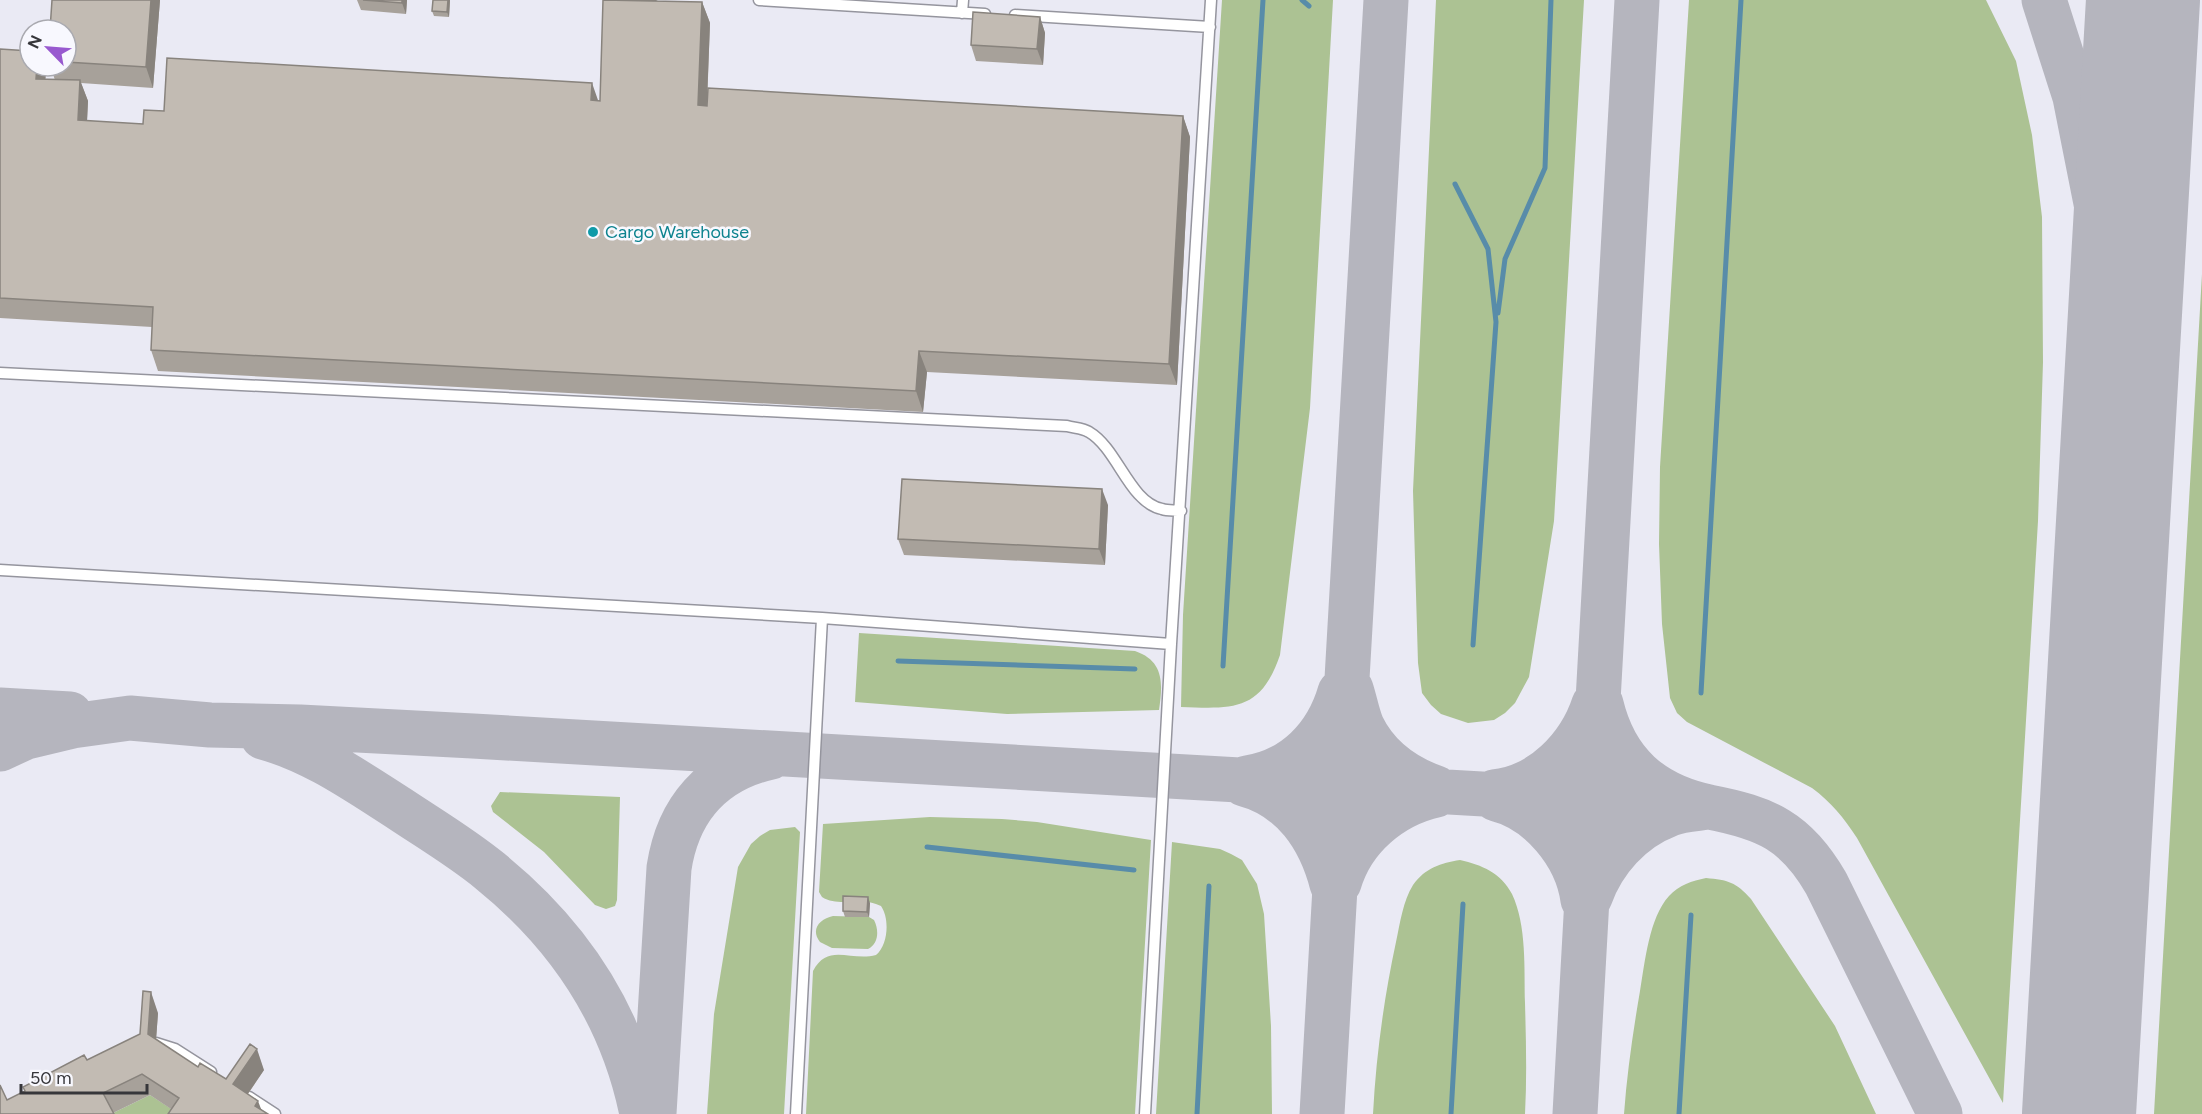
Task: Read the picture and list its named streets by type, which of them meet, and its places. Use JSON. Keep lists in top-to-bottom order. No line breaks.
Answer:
{"places":["Cargo Warehouse"],"scale_bar":"50 m","north":"top left"}
